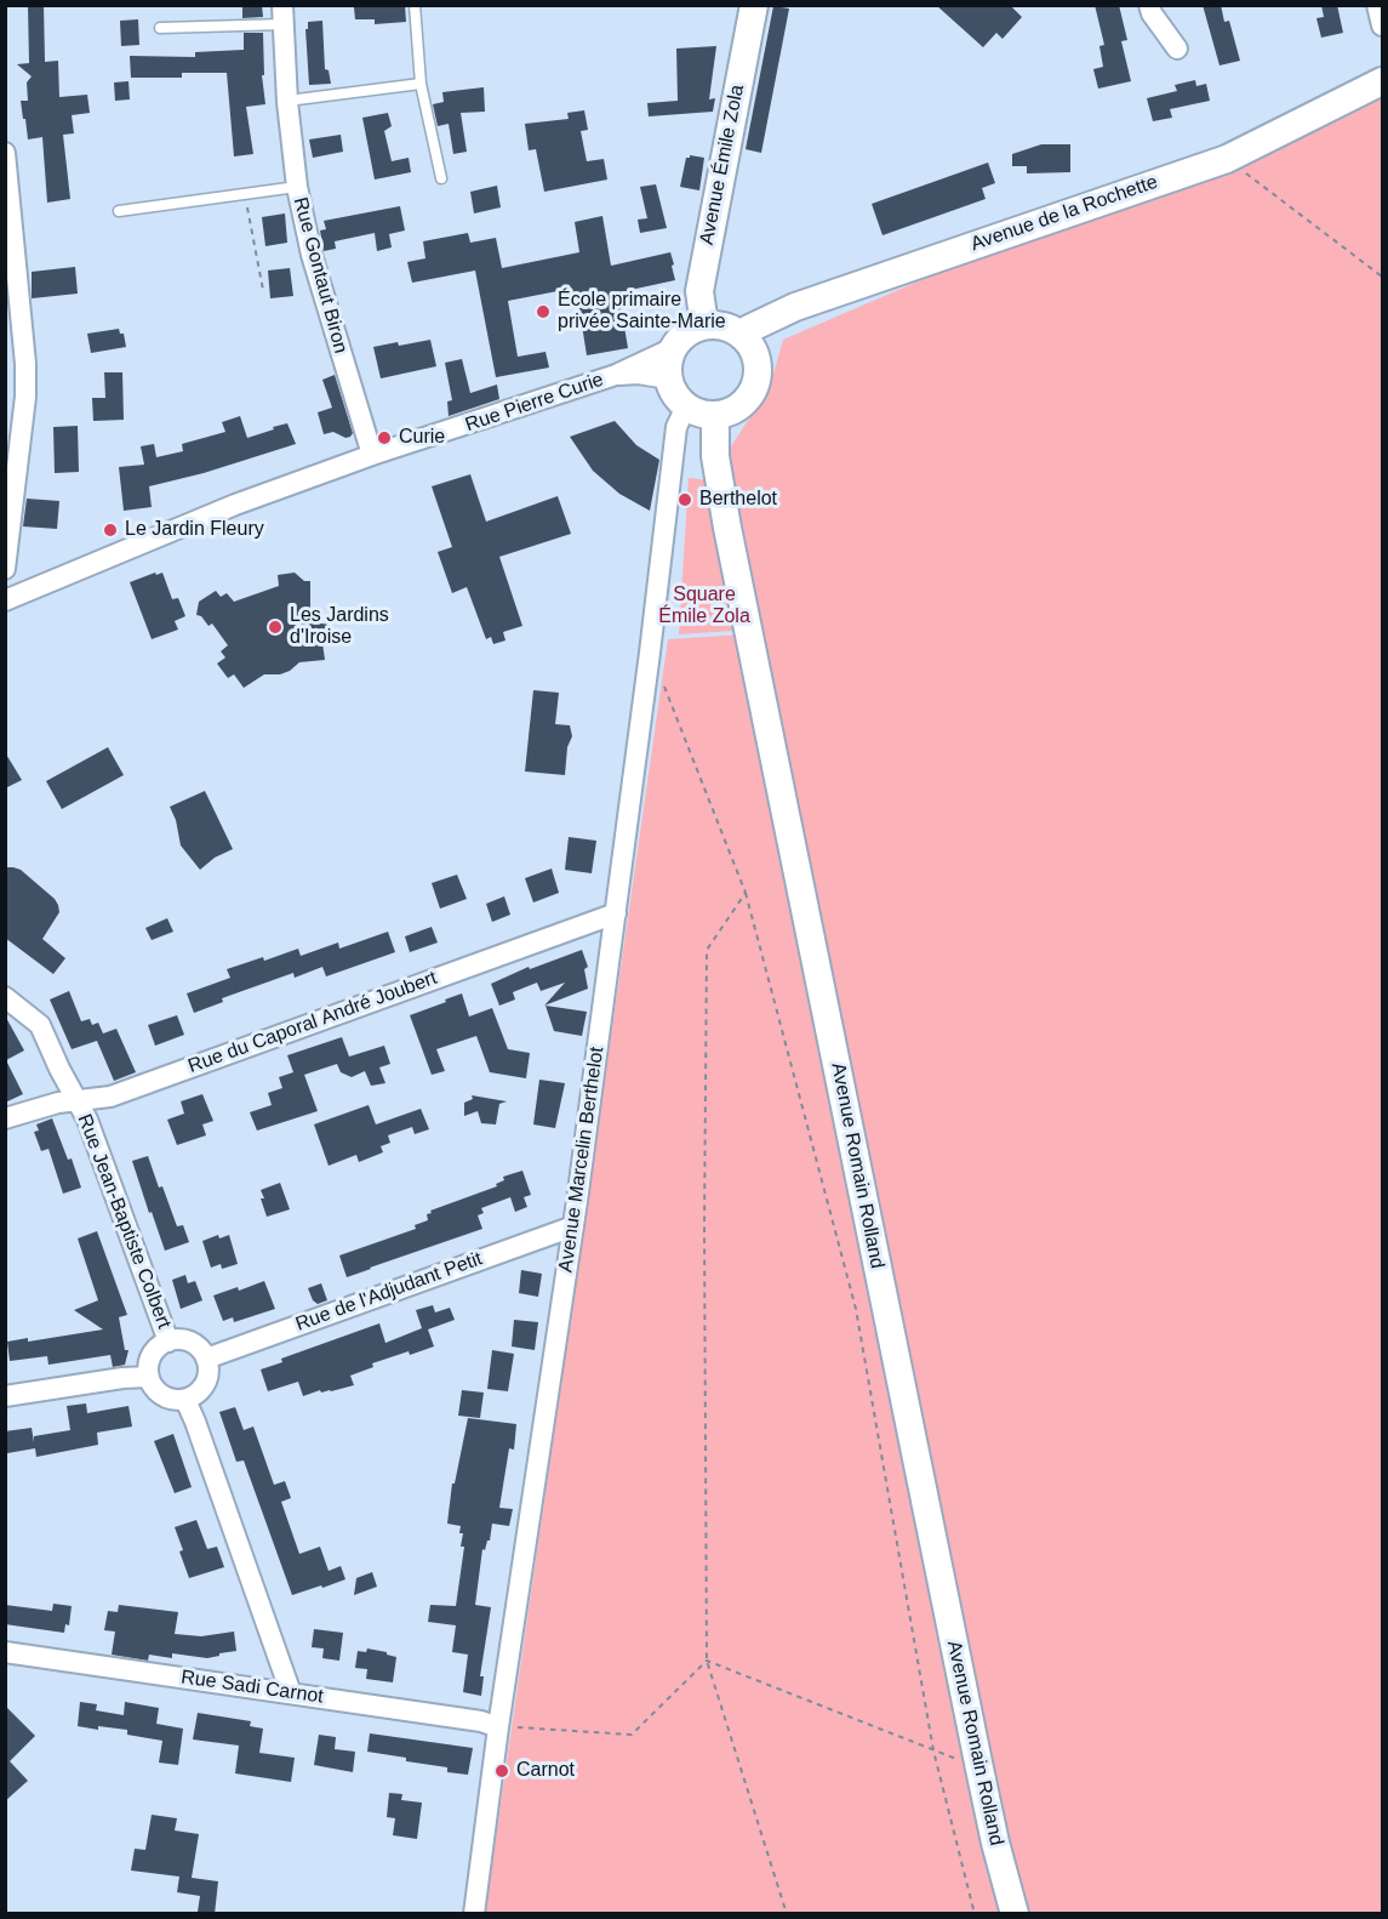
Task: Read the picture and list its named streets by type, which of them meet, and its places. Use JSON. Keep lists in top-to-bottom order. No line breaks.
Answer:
{"streets":{"main road":["Avenue Émile Zola","Avenue de la Rochette","Avenue Romain Rolland"],"street":["Rue Gontaut Biron","Rue Pierre Curie","Rue du Caporal André Joubert","Avenue Marcelin Berthelot","Rue Jean-Baptiste Colbert","Rue de l'Adjudant Petit","Rue Sadi Carnot"]},"crossings":[["Avenue Émile Zola","Avenue de la Rochette"],["Avenue Émile Zola","Rue Pierre Curie"],["Avenue Émile Zola","Avenue Marcelin Berthelot"],["Avenue Émile Zola","Avenue Romain Rolland"],["Avenue de la Rochette","Rue Pierre Curie"],["Avenue de la Rochette","Avenue Marcelin Berthelot"],["Avenue de la Rochette","Avenue Romain Rolland"],["Rue Gontaut Biron","Rue Pierre Curie"],["Rue Pierre Curie","Avenue Marcelin Berthelot"],["Rue Pierre Curie","Avenue Romain Rolland"],["Rue du Caporal André Joubert","Avenue Marcelin Berthelot"],["Rue du Caporal André Joubert","Rue Jean-Baptiste Colbert"],["Avenue Marcelin Berthelot","Avenue Romain Rolland"],["Avenue Marcelin Berthelot","Rue de l'Adjudant Petit"],["Avenue Marcelin Berthelot","Rue Sadi Carnot"],["Rue Jean-Baptiste Colbert","Rue de l'Adjudant Petit"]],"parks":["Square Émile Zola"],"places":["École primaire privée Sainte-Marie","Curie","Berthelot","Le Jardin Fleury","Les Jardins d'Iroise","Carnot"]}
